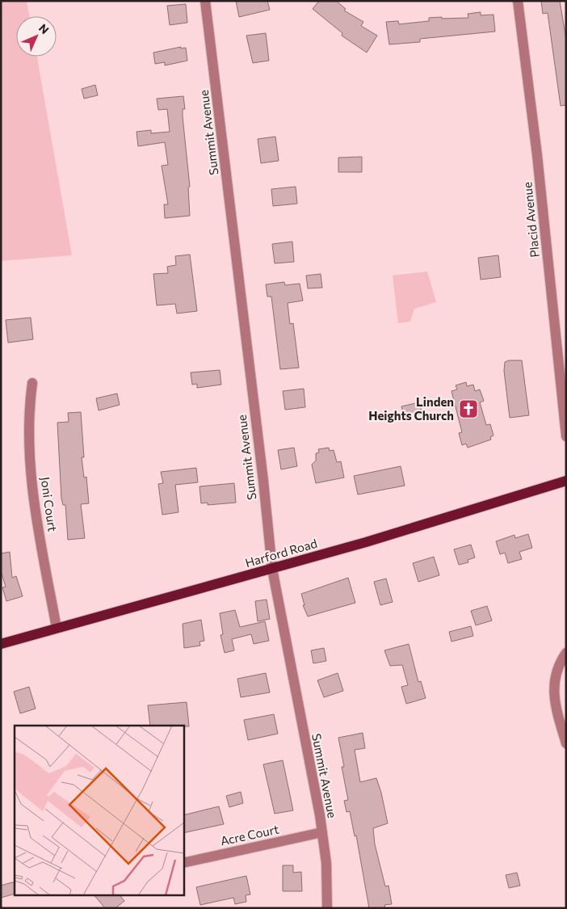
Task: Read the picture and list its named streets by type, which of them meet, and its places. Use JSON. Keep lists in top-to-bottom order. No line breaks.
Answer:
{"streets":{"main road":["Harford Road"],"street":["Summit Avenue","Placid Avenue","Joni Court","Acre Court"]},"crossings":[["Summit Avenue","Harford Road"],["Summit Avenue","Acre Court"],["Joni Court","Harford Road"]],"places":{"church":["Linden Heights Church"]},"north":"top right"}
